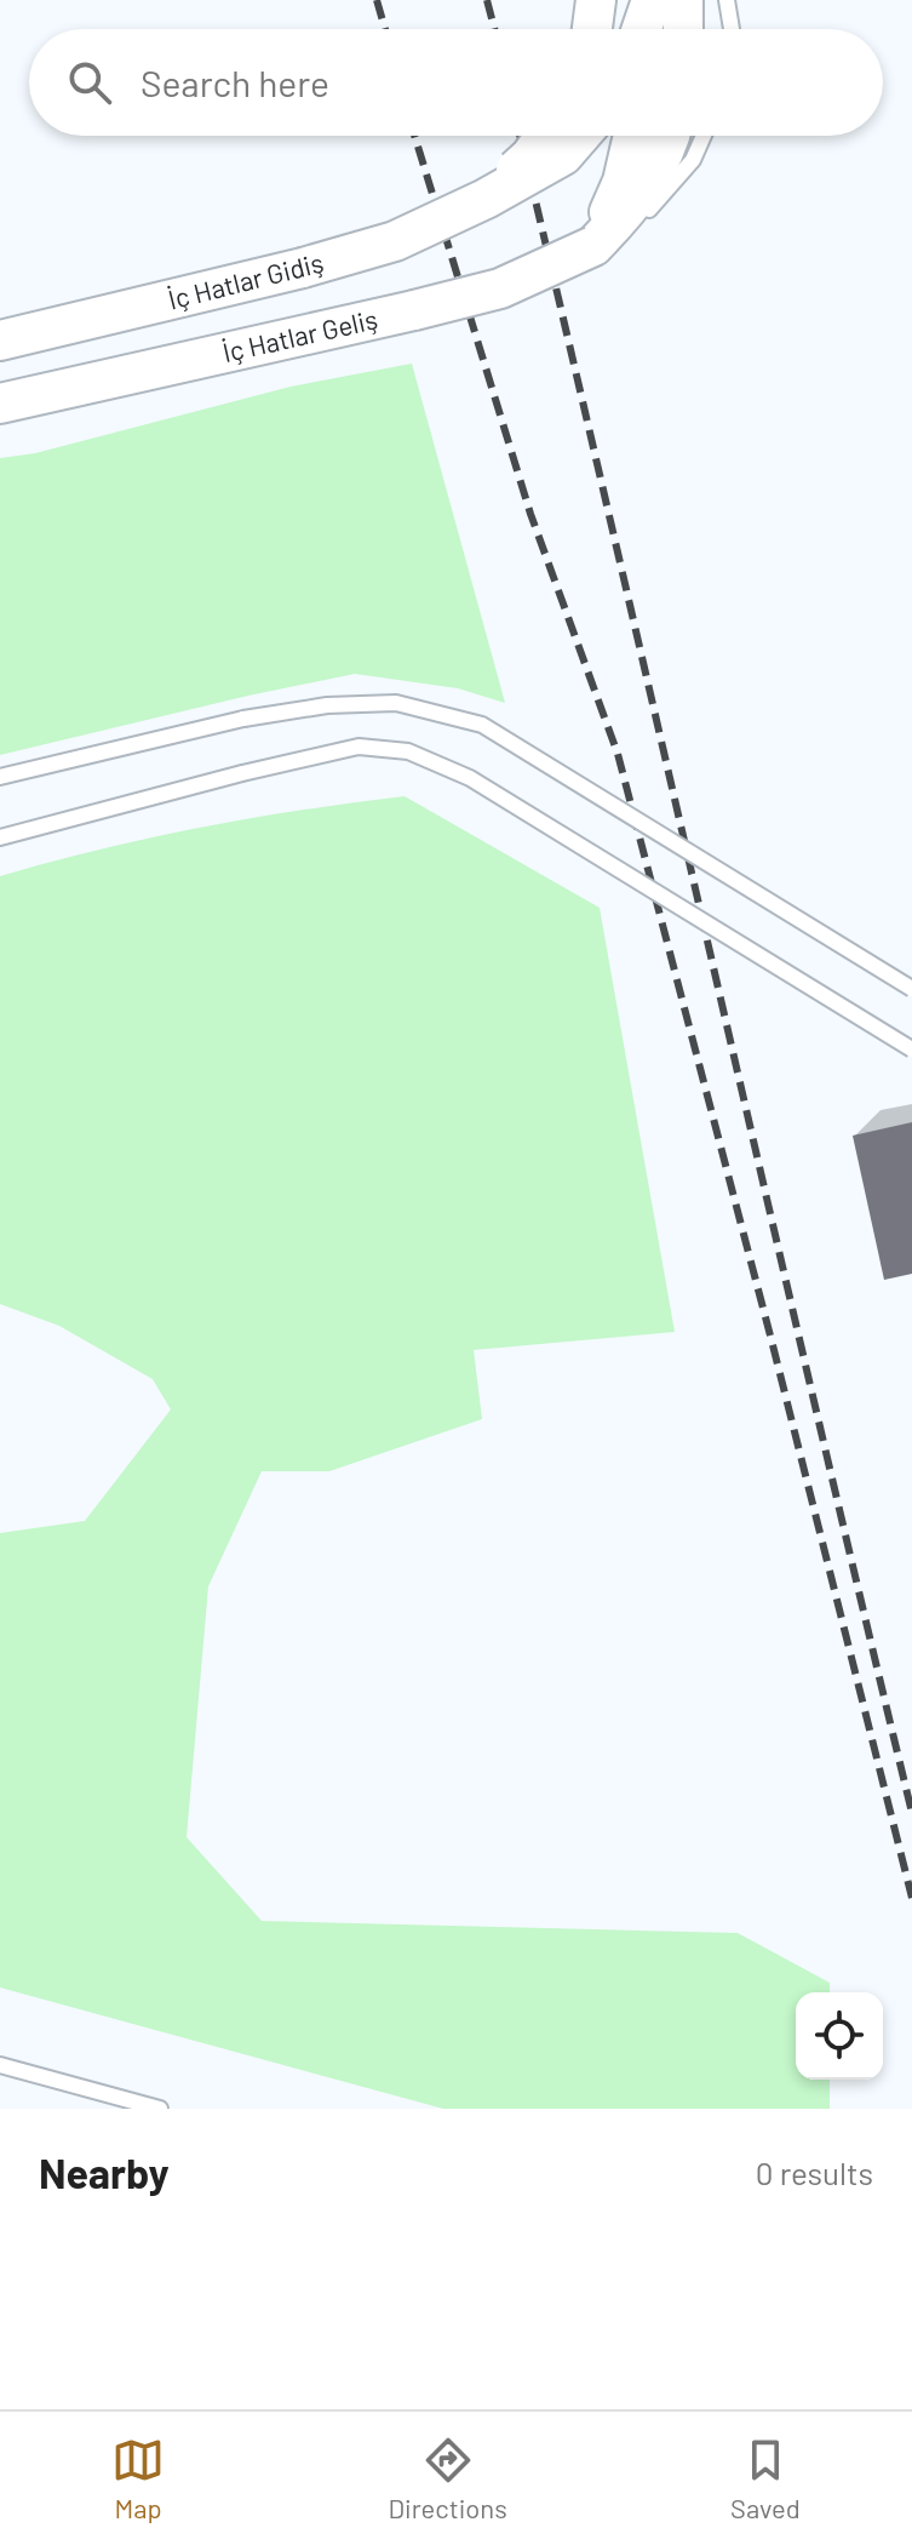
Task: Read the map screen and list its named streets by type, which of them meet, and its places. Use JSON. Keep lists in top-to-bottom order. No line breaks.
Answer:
{"streets":{"street":["İç Hatlar Gidiş","İç Hatlar Geliş"]},"page":{"search":"Search here","heading":["Nearby","0 results"],"nav":["Map","Directions","Saved"]}}
